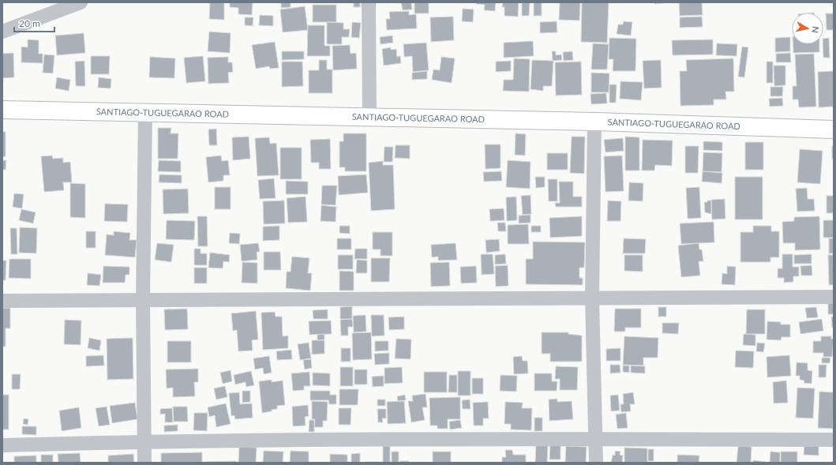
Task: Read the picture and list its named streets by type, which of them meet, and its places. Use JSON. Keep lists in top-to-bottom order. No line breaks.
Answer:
{"streets":{"highway":["SANTIAGO-TUGUEGARAO ROAD"]},"scale_bar":"20 m","north":"right"}
